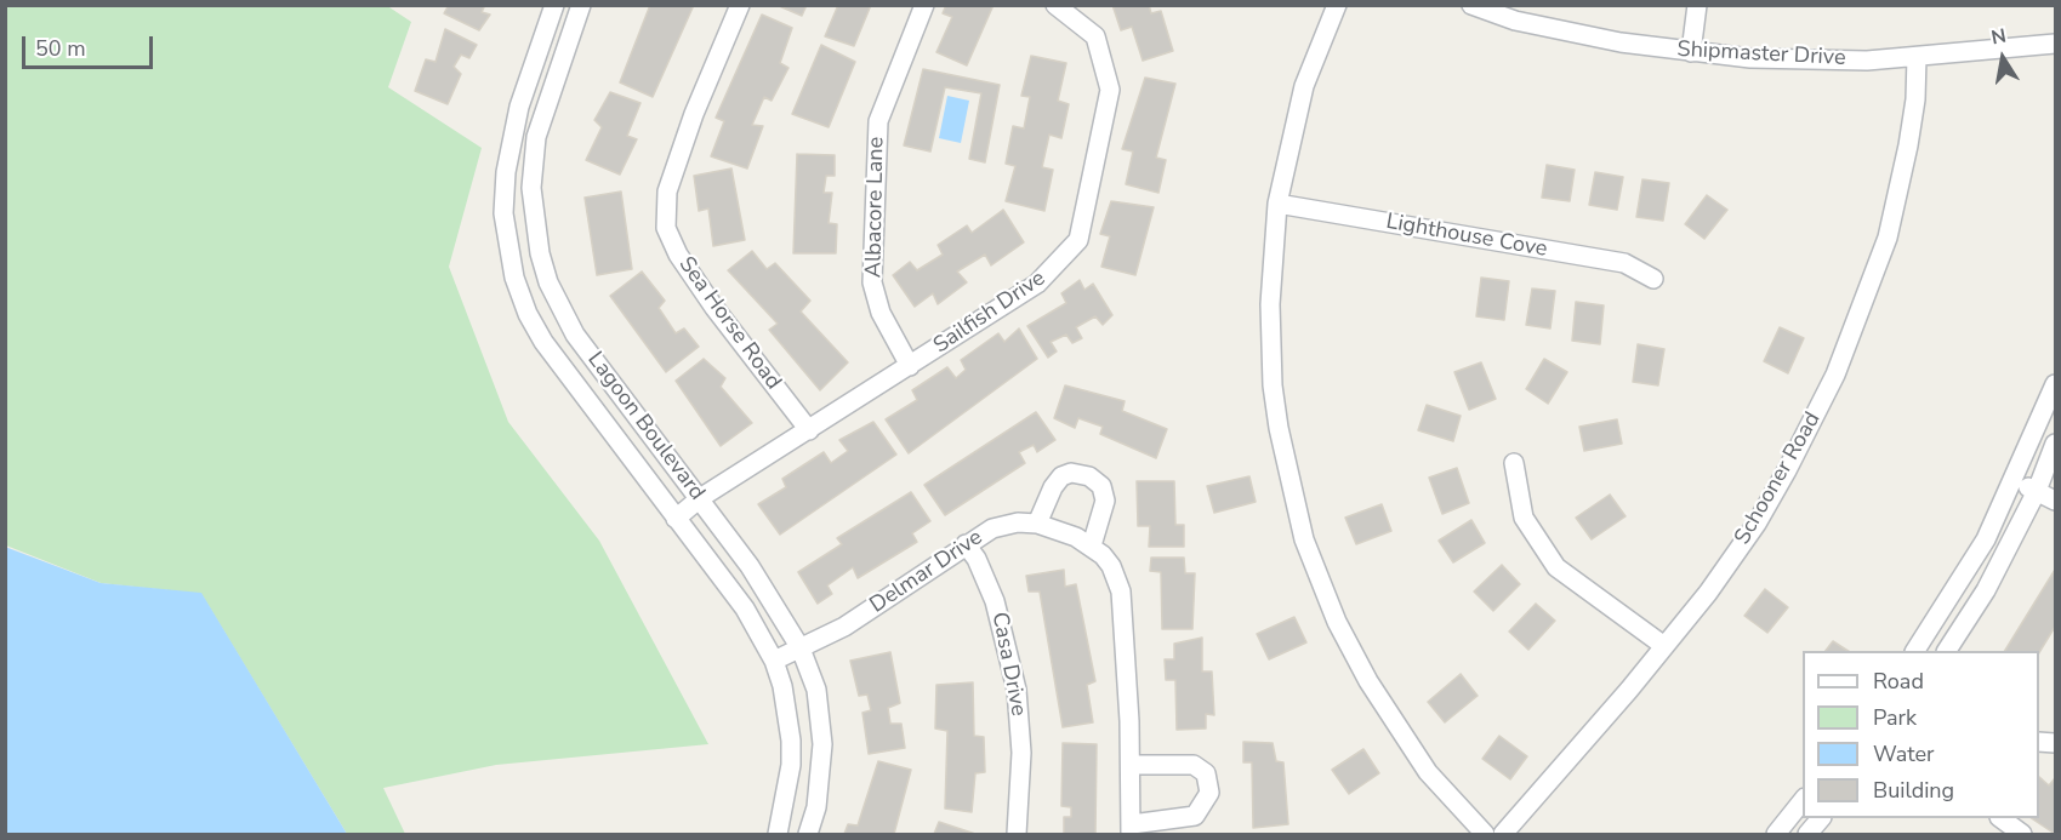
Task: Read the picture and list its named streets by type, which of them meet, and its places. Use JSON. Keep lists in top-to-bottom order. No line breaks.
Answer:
{"streets":{"street":["Shipmaster Drive","Albacore Lane","Lighthouse Cove","Sailfish Drive","Sea Horse Road","Lagoon Boulevard","Schooner Road","Delmar Drive","Casa Drive"]},"crossings":[["Shipmaster Drive","Schooner Road"],["Albacore Lane","Sailfish Drive"],["Sailfish Drive","Sea Horse Road"],["Sailfish Drive","Lagoon Boulevard"],["Lagoon Boulevard","Delmar Drive"],["Delmar Drive","Casa Drive"]],"legend":["Road","Park","Water","Building"],"scale_bar":"50 m","north":"top"}
